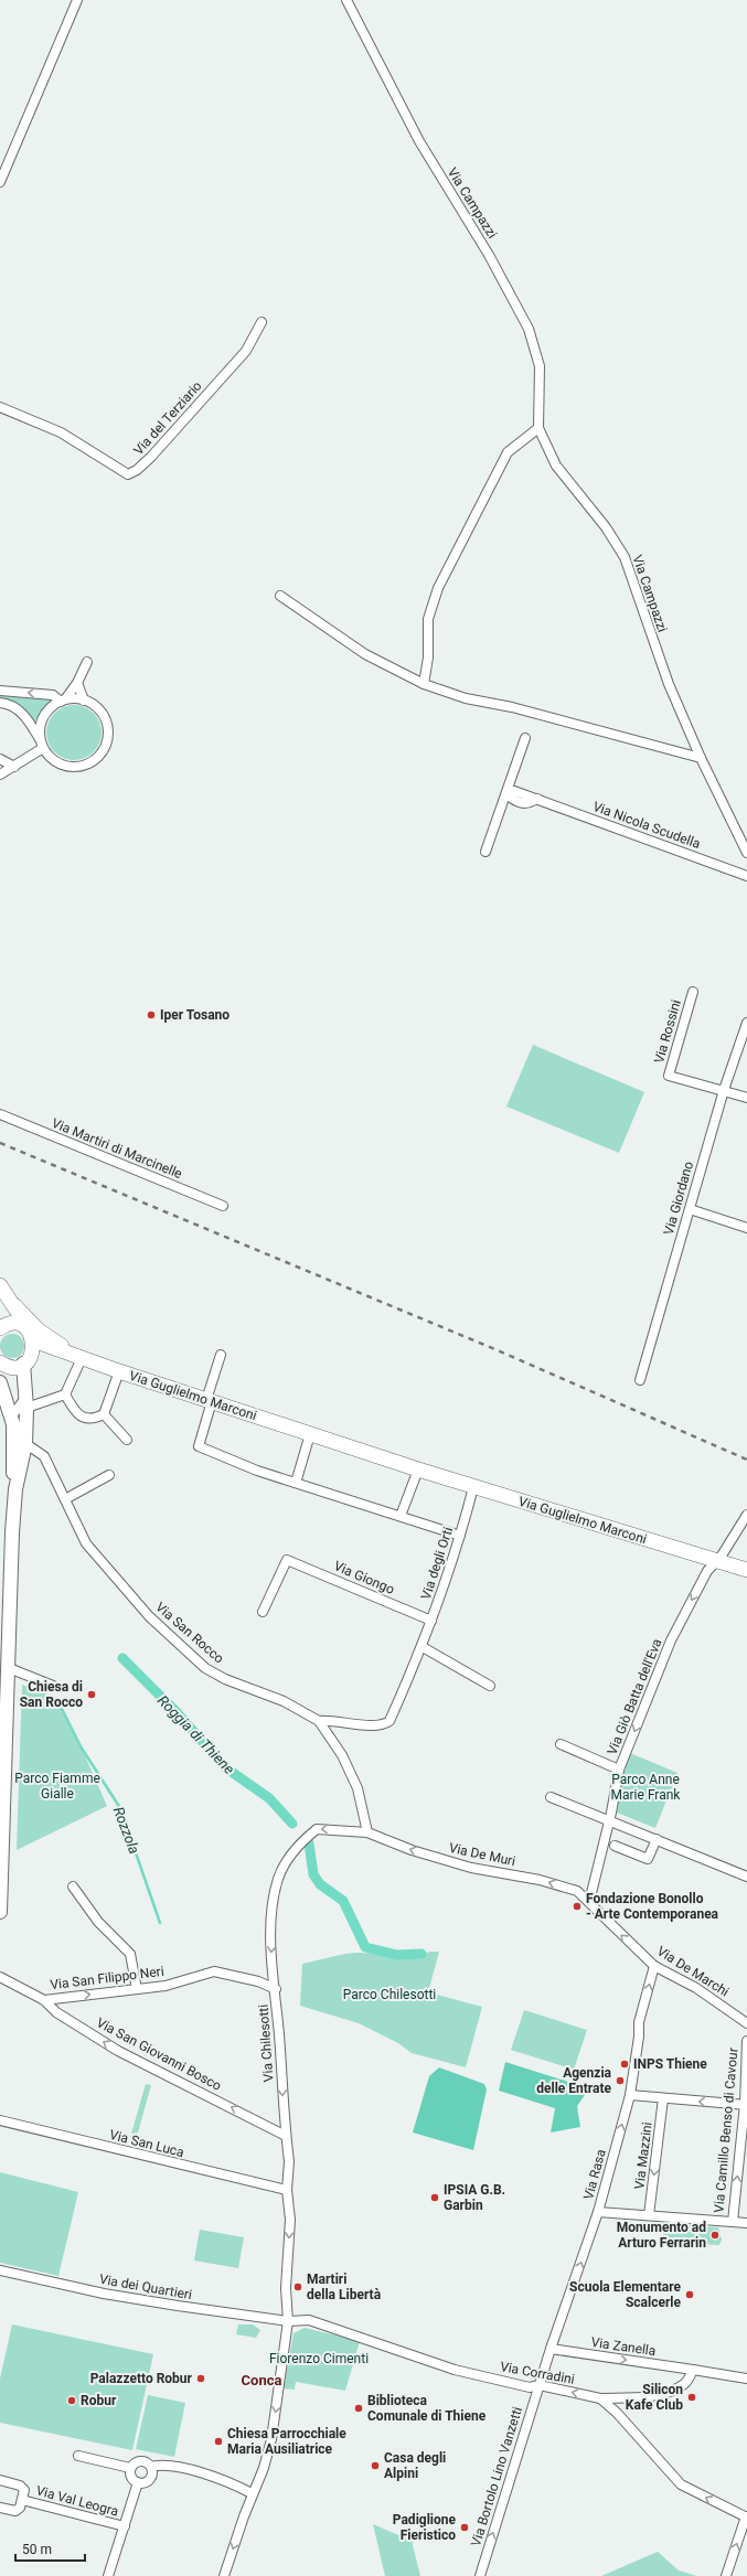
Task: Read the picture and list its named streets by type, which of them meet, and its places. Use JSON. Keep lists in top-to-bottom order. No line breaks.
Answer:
{"streets":{"main road":["Via Guglielmo Marconi"],"street":["Via Campazzi","Via del Terziario","Via Nicola Scudella","Via Rossini","Via Martiri di Marcinelle","Via Giordano","Via degli Orti","Via Giongo","Via San Rocco","Via Giò Batta dell'Eva","Via De Muri","Via De Marchi","Via San Filippo Neri","Via Chilesotti","Via San Giovanni Bosco","Via Camillo Benso di Cavour","Via San Luca","Via Mazzini","Via Rasa","Via dei Quartieri","Via Zanella","Via Corradini","Via Bortolo Lino Vanzetti","Via Val Leogra"]},"crossings":[["Via Rossini","Via Giordano"],["Via Guglielmo Marconi","Via degli Orti"],["Via Guglielmo Marconi","Via Giò Batta dell'Eva"],["Via degli Orti","Via Giongo"],["Via degli Orti","Via San Rocco"],["Via San Rocco","Via De Muri"],["Via San Rocco","Via Chilesotti"],["Via Giò Batta dell'Eva","Via De Muri"],["Via Giò Batta dell'Eva","Via De Marchi"],["Via De Muri","Via De Marchi"],["Via De Muri","Via Chilesotti"],["Via De Marchi","Via Rasa"],["Via San Filippo Neri","Via Chilesotti"],["Via San Filippo Neri","Via San Giovanni Bosco"],["Via Chilesotti","Via San Giovanni Bosco"],["Via Chilesotti","Via San Luca"],["Via Chilesotti","Via dei Quartieri"],["Via Chilesotti","Via Corradini"],["Via Rasa","Via Zanella"],["Via Rasa","Via Corradini"],["Via Rasa","Via Bortolo Lino Vanzetti"],["Via dei Quartieri","Via Corradini"],["Via Corradini","Via Bortolo Lino Vanzetti"]],"one_way":["Via Giò Batta dell'Eva","Via De Muri","Via De Marchi","Via San Filippo Neri","Via Chilesotti","Via San Giovanni Bosco","Via Camillo Benso di Cavour","Via Mazzini","Via Rasa","Via Zanella","Via Corradini","Via Bortolo Lino Vanzetti"],"districts":["Conca"],"water":["Roggia di Thiene","Rozzola"],"parks":["Parco Fiamme Gialle","Parco Anne Marie Frank","Parco Chilesotti","Fiorenzo Cimenti"],"places":["Iper Tosano","Chiesa di San Rocco","Fondazione Bonollo - Arte Contemporanea","INPS Thiene","Agenzia delle Entrate","IPSIA G.B. Garbin","Monumento ad Arturo Ferrarin","Martiri della Libertà","Scuola Elementare Scalcerle","Palazzetto Robur","Silicon Kafe Club","Robur","Biblioteca Comunale di Thiene","Chiesa Parrocchiale Maria Ausiliatrice","Casa degli Alpini","Padiglione Fieristico"],"scale_bar":"50 m"}
